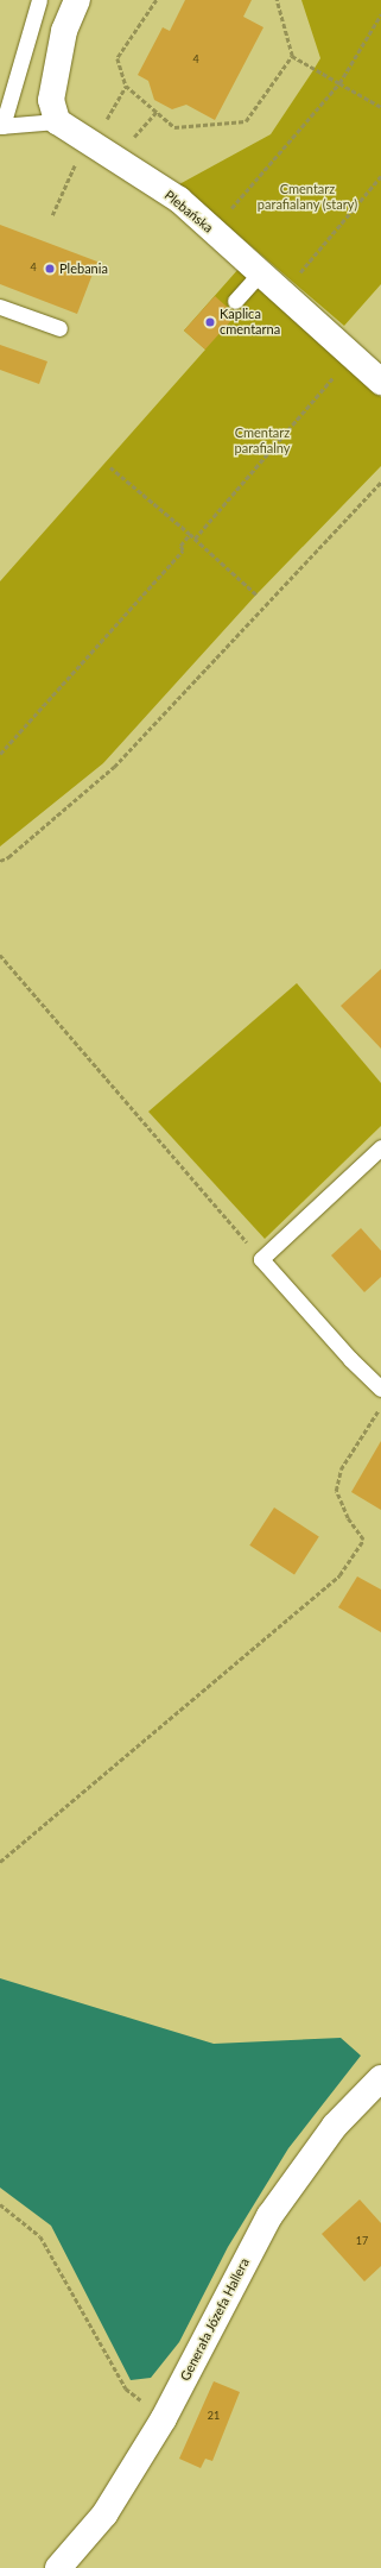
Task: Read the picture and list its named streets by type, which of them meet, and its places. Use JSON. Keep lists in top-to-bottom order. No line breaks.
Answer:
{"streets":{"street":["Plebańska","Generała Józefa Hallera"]},"parks":["Cmentarz parafialany (stary)","Cmentarz parafialny"],"places":["Plebania","Kaplica cmentarna"],"house_numbers":["4","4","17","21"]}
